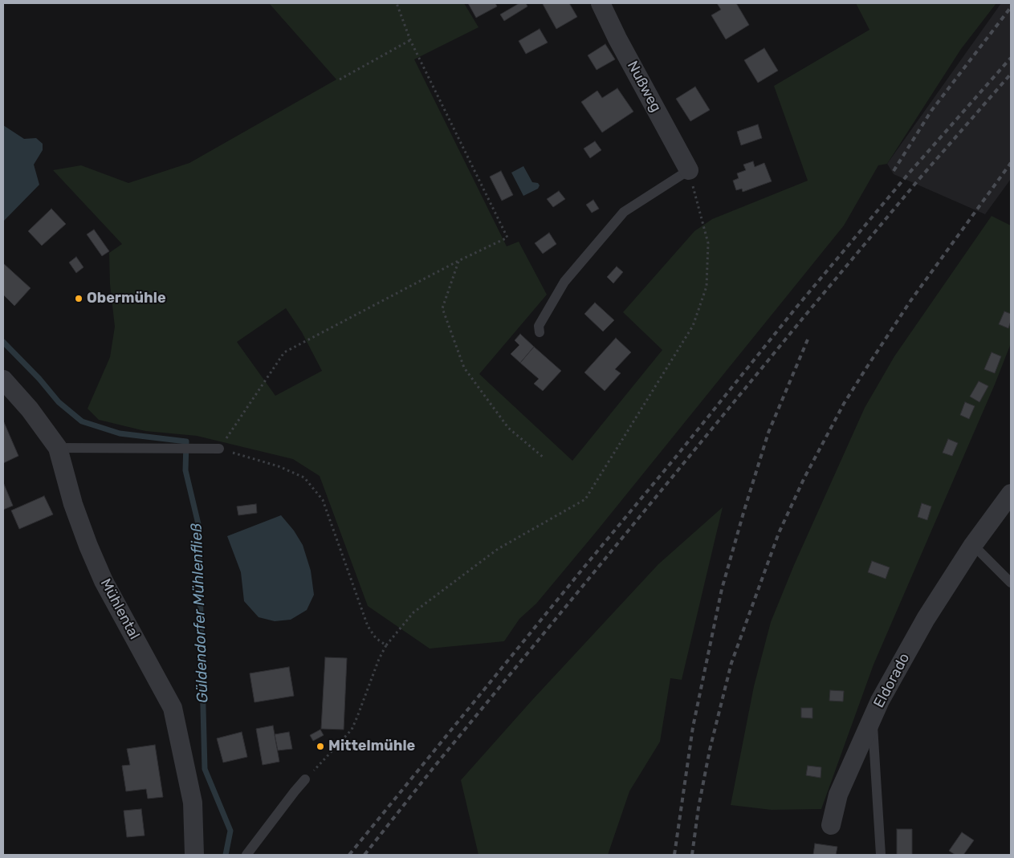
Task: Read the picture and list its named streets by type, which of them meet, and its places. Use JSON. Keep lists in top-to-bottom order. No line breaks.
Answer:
{"streets":{"street":["Nußweg","Mühlental","Eldorado"]},"water":["Güldendorfer Mühlenfließ"],"places":["Obermühle","Mittelmühle"]}
